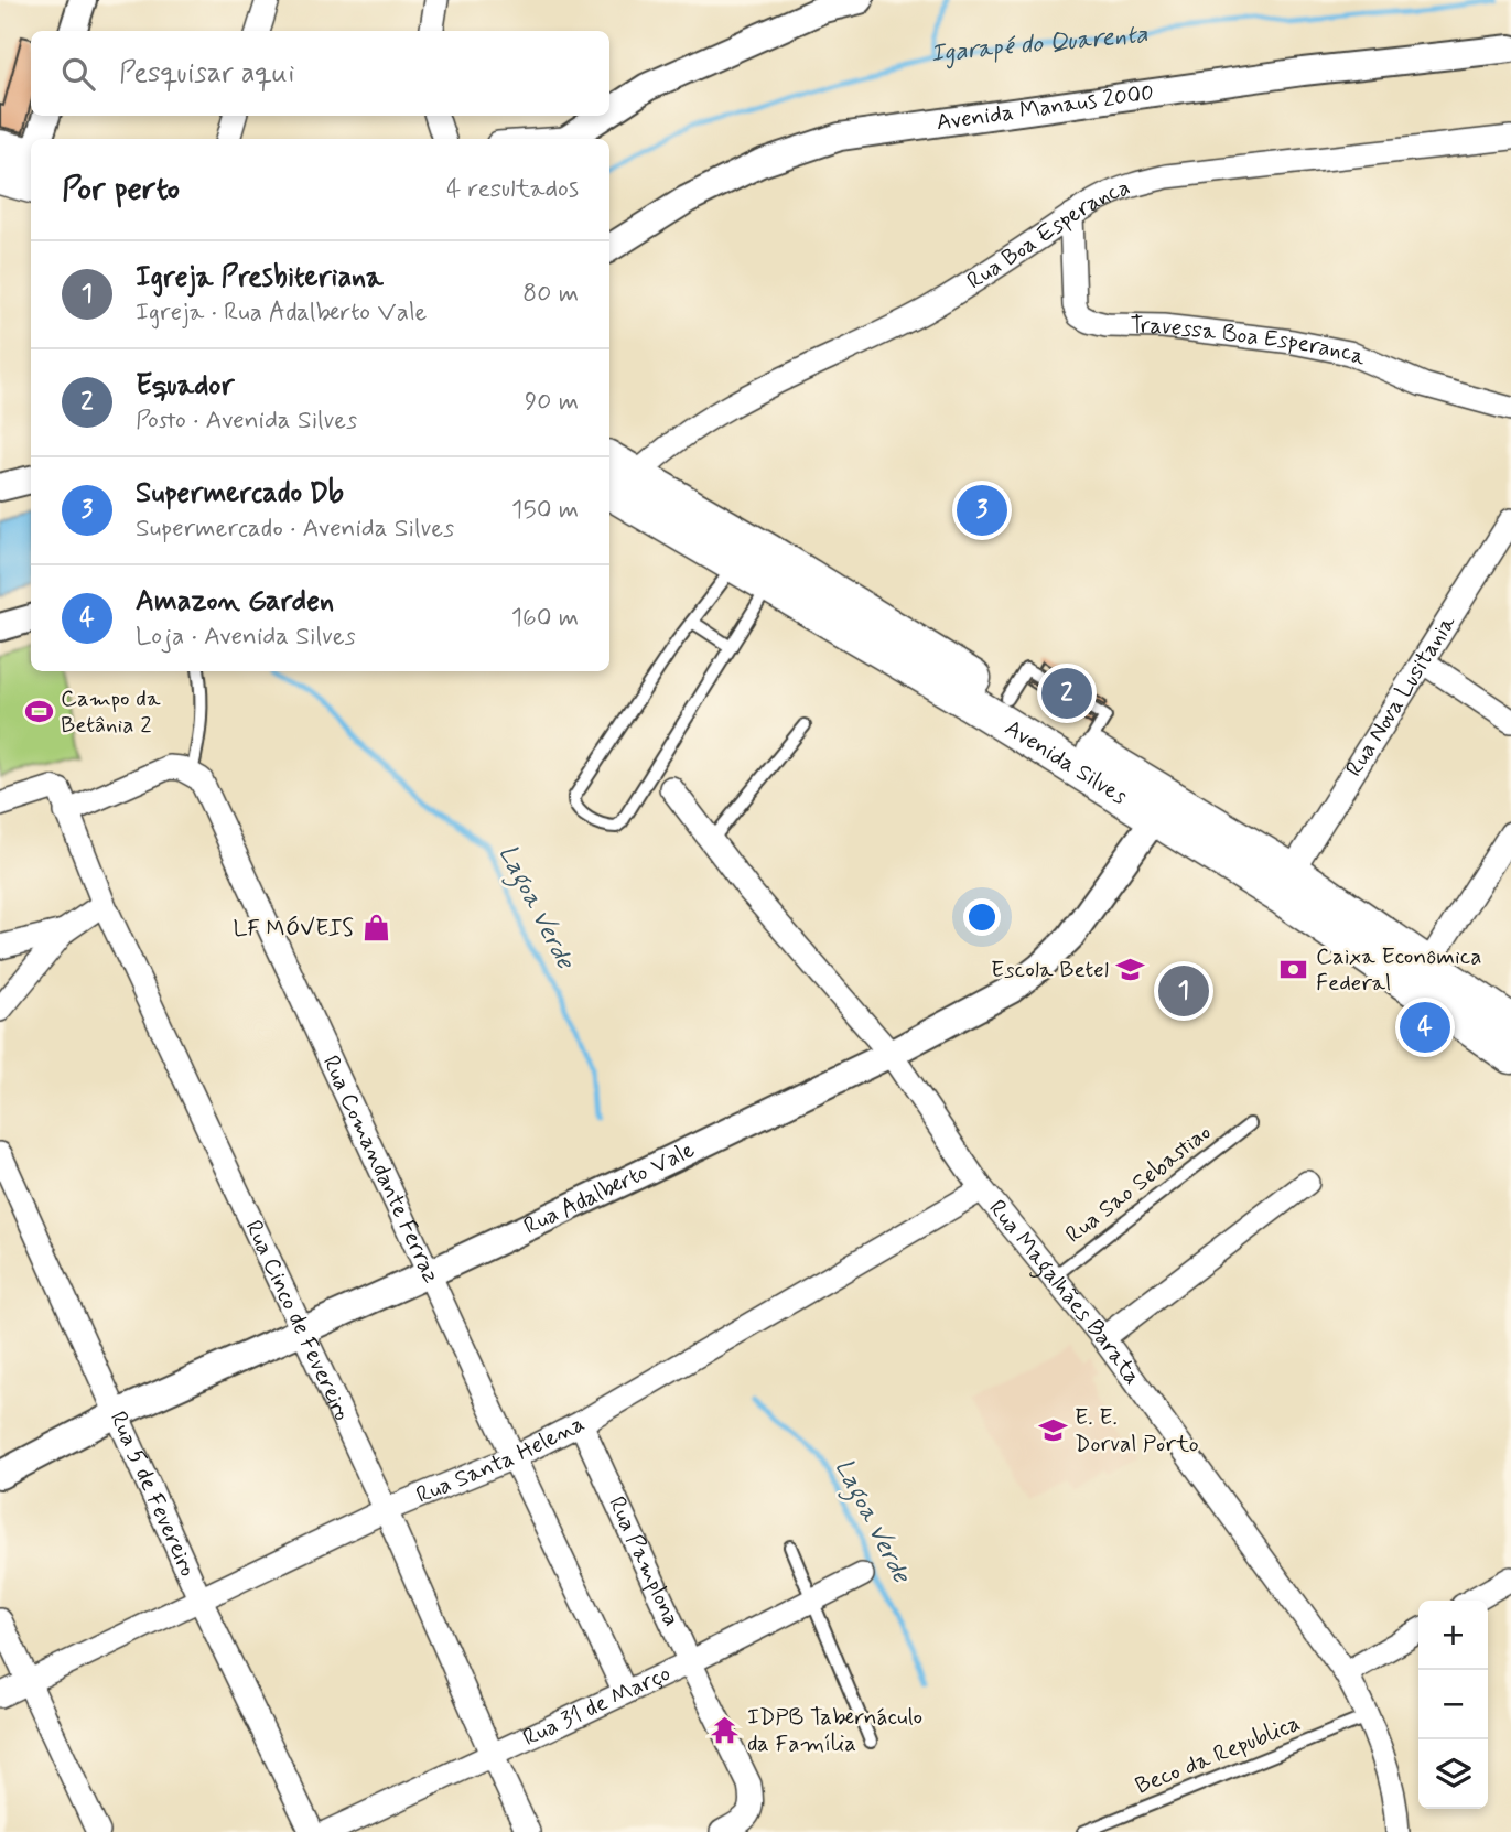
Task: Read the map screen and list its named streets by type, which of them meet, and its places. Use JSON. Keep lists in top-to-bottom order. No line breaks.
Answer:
{"streets":{"main road":["Avenida Silves"],"street":["Avenida Manaus 2000","Rua Boa Esperanca","Travessa Boa Esperanca","Rua Nova Lusitania","Rua Comandante Ferraz","Rua Adalberto Vale","Rua Magalhães Barata","Rua Cinco de Fevereiro","Rua Santa Helena","Rua 5 de Fevereiro","Rua Pamplona","Rua 31 de Março"],"lane":["Rua Sao Sebastiao","Beco da Republica"]},"crossings":[["Rua Boa Esperanca","Travessa Boa Esperanca"],["Rua Boa Esperanca","Avenida Silves"],["Rua Nova Lusitania","Avenida Silves"],["Avenida Silves","Rua Adalberto Vale"],["Rua Comandante Ferraz","Rua Adalberto Vale"],["Rua Comandante Ferraz","Rua Santa Helena"],["Rua Comandante Ferraz","Rua 31 de Março"],["Rua Sao Sebastiao","Rua Magalhães Barata"],["Rua Adalberto Vale","Rua Magalhães Barata"],["Rua Adalberto Vale","Rua Cinco de Fevereiro"],["Rua Adalberto Vale","Rua 5 de Fevereiro"],["Rua Magalhães Barata","Rua Santa Helena"],["Rua Magalhães Barata","Beco da Republica"],["Rua Cinco de Fevereiro","Rua Santa Helena"],["Rua Cinco de Fevereiro","Rua 31 de Março"],["Rua Santa Helena","Rua 5 de Fevereiro"],["Rua Santa Helena","Rua Pamplona"],["Rua Pamplona","Rua 31 de Março"]],"water":["Igarapé do Quarenta","Lagoa Verde"],"places":{"sports":["Campo da Betânia 2"],"shop":["LF MÓVEIS"],"school or university":["Escola Betel","E. E. Dorval Porto"],"bank":["Caixa Econômica Federal"],"temple":["IDPB Tabernáculo da Família"]},"page":{"search":"Pesquisar aqui","heading":["Por perto","4 resultados"],"list":[{"mark":"1","name":"Igreja Presbiteriana","note":"Igreja · Rua Adalberto Vale","value":"80 m"},{"mark":"2","name":"Equador","note":"Posto · Avenida Silves","value":"90 m"},{"mark":"3","name":"Supermercado Db","note":"Supermercado · Avenida Silves","value":"150 m"},{"mark":"4","name":"Amazon Garden","note":"Loja · Avenida Silves","value":"160 m"}],"pins":["3","2","1","4"],"map_buttons":["+","−"]}}
